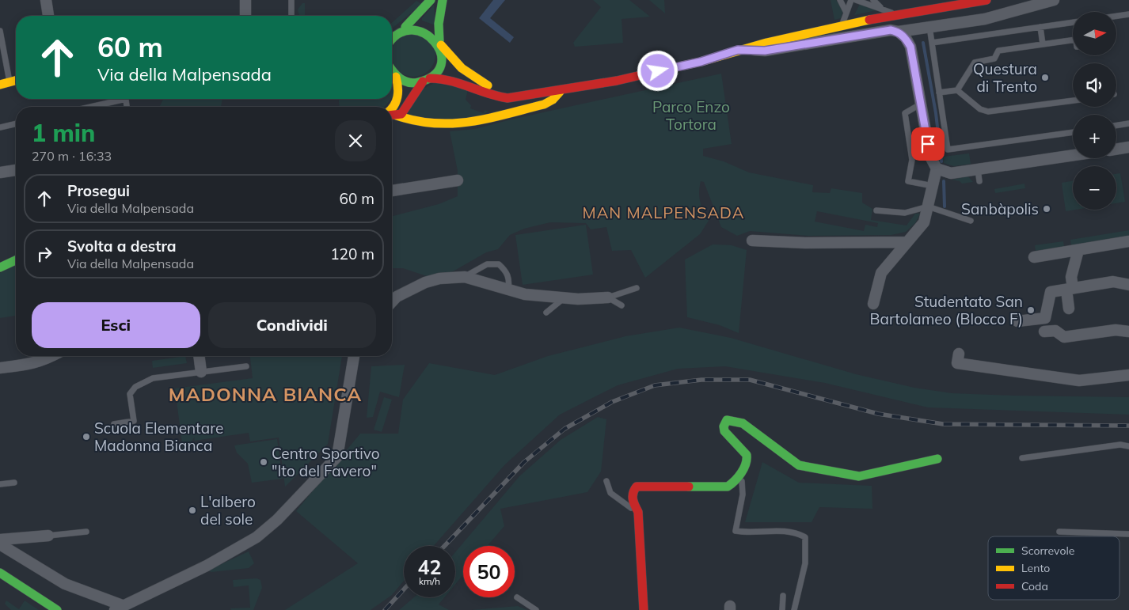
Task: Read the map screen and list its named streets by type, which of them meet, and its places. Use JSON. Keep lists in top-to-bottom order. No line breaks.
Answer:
{"districts":["MAN MALPENSADA","MADONNA BIANCA"],"parks":["Parco Enzo Tortora"],"places":["Questura di Trento","Sanbàpolis","Studentato San Bartolameo (Blocco F)","Scuola Elementare Madonna Bianca","Centro Sportivo \"Ito del Favero\"","L'albero del sole"],"legend":["Scorrevole","Lento","Coda"],"north":"right","page":{"map_buttons":["+","−"],"turn":["60 m","Via della Malpensada"],"heading":["1 min","270 m · 16:33"],"list":[{"name":"Prosegui","note":"Via della Malpensada","value":"60 m"},{"name":"Svolta a destra","note":"Via della Malpensada","value":"120 m"}],"buttons":["Esci","Condividi"],"speed":"42 km/h","limit":"50"}}
